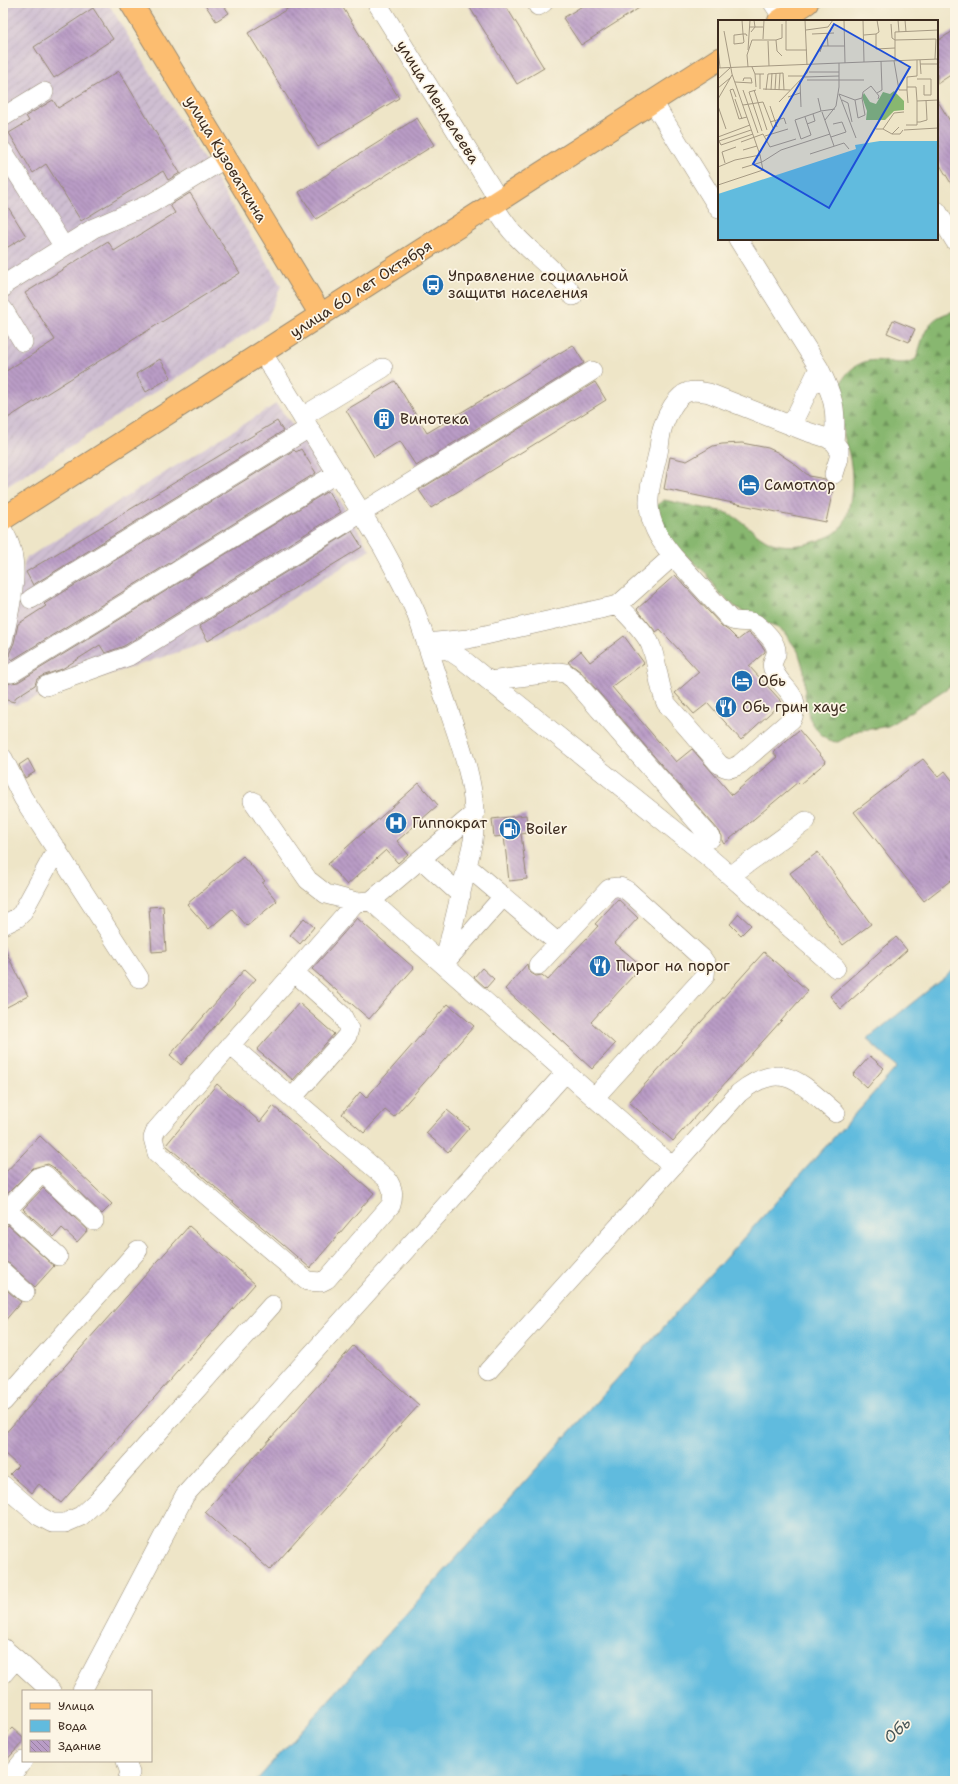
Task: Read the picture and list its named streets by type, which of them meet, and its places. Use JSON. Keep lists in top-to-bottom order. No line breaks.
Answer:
{"streets":{"main road":["улица Кузоваткина","улица 60 лет Октября"],"street":["улица Менделеева"]},"crossings":[["улица Менделеева","улица 60 лет Октября"],["улица Кузоваткина","улица 60 лет Октября"]],"water":["Обь"],"places":{"bus stop":["Управление социальной защиты населения"],"building":["Винотека"],"hotel":["Самотлор","Обь"],"restaurant":["Обь грин хаус","Пирог на порог"],"hospital":["Гиппократ"],"fuel station":["Boiler"]},"legend":["Улица","Вода","Здание"]}
